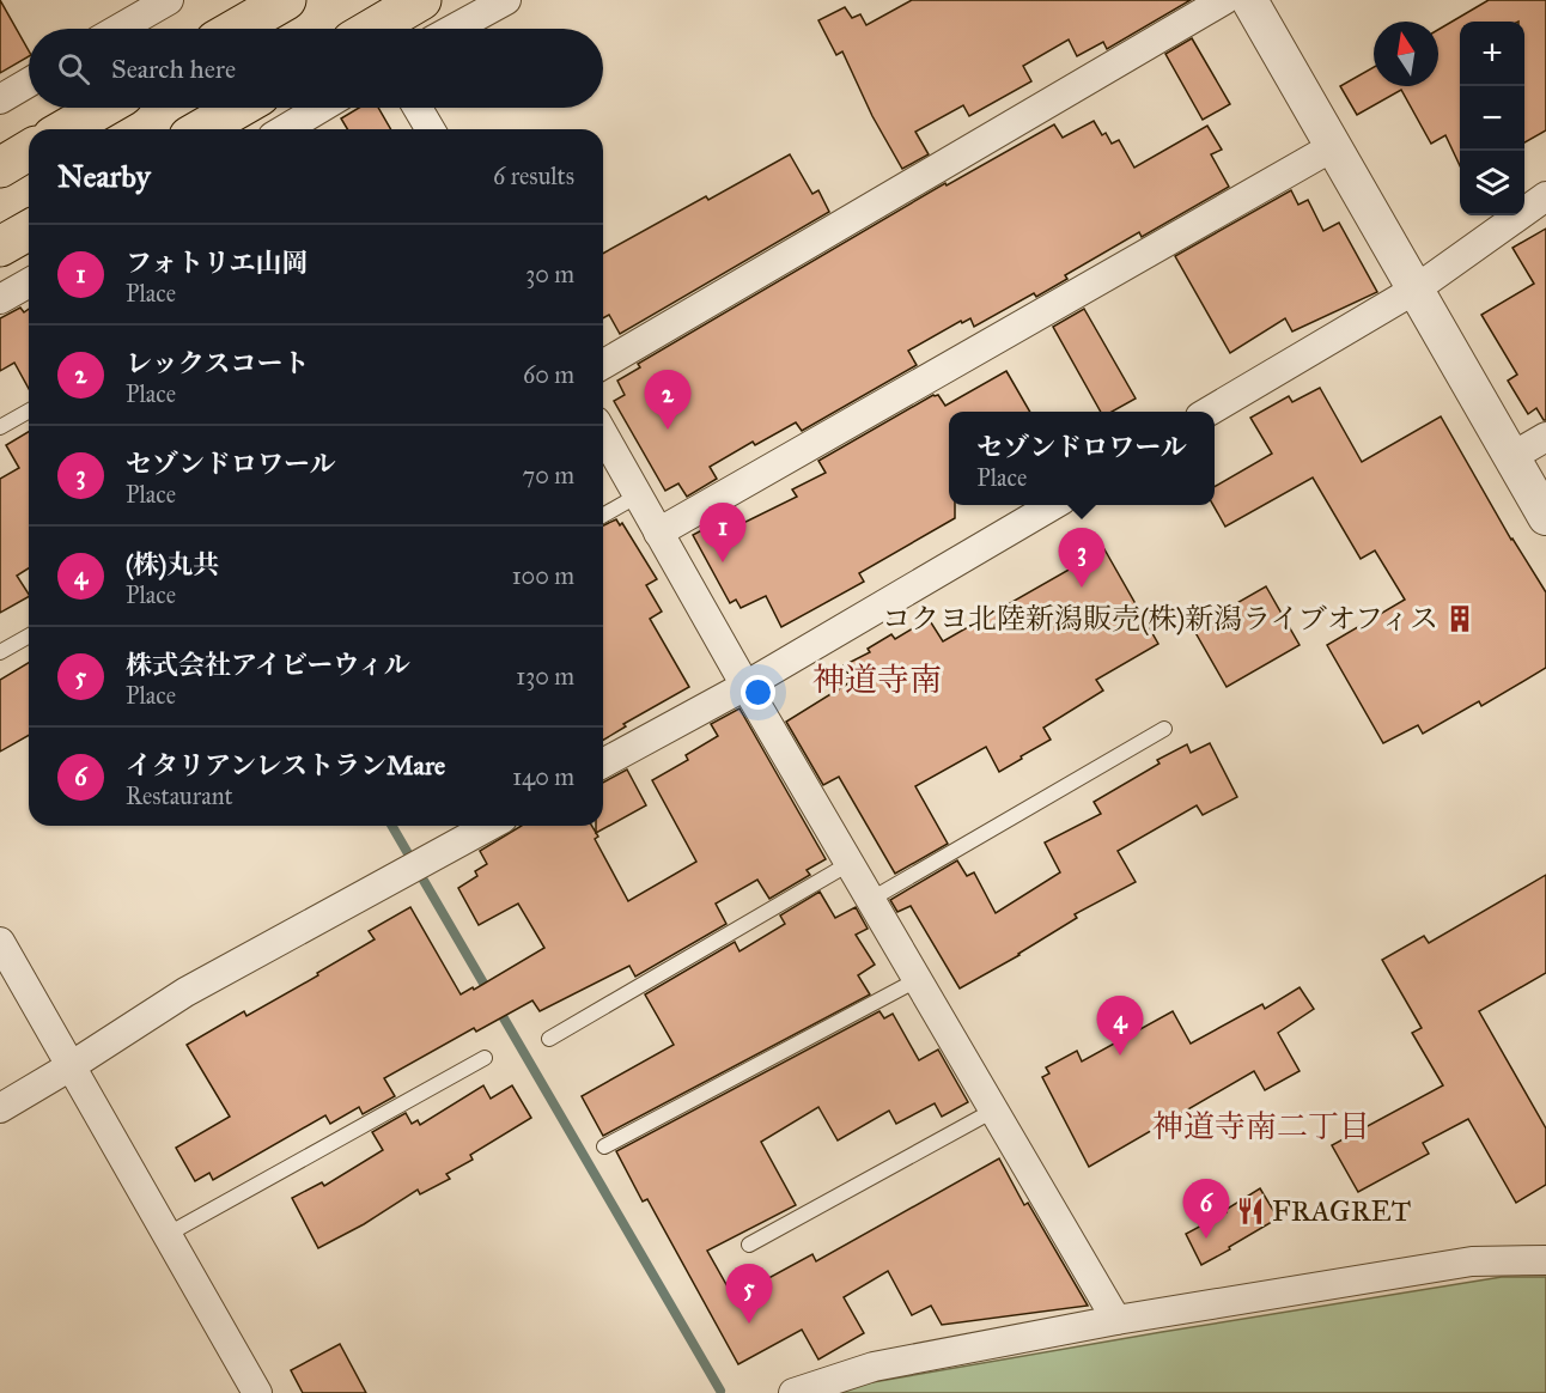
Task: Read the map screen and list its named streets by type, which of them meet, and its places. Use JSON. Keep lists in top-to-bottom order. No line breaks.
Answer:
{"districts":["神道寺南","神道寺南二丁目"],"places":{"building":["コクヨ北陸新潟販売(株)新潟ライブオフィス"],"restaurant":["FRAGRET"]},"north":"top","page":{"map_buttons":["+","−"],"search":"Search here","heading":["Nearby","6 results"],"list":[{"mark":"1","name":"フォトリエ山岡","note":"Place","value":"30 m"},{"mark":"2","name":"レックスコート","note":"Place","value":"60 m"},{"mark":"3","name":"セゾンドロワール","note":"Place","value":"70 m"},{"mark":"4","name":"(株)丸共","note":"Place","value":"100 m"},{"mark":"5","name":"株式会社アイビーウィル","note":"Place","value":"130 m"},{"mark":"6","name":"イタリアンレストランMare","note":"Restaurant","value":"140 m"}],"pins":["2","1","3","4","6","5"],"popup":["セゾンドロワール","Place"]}}
